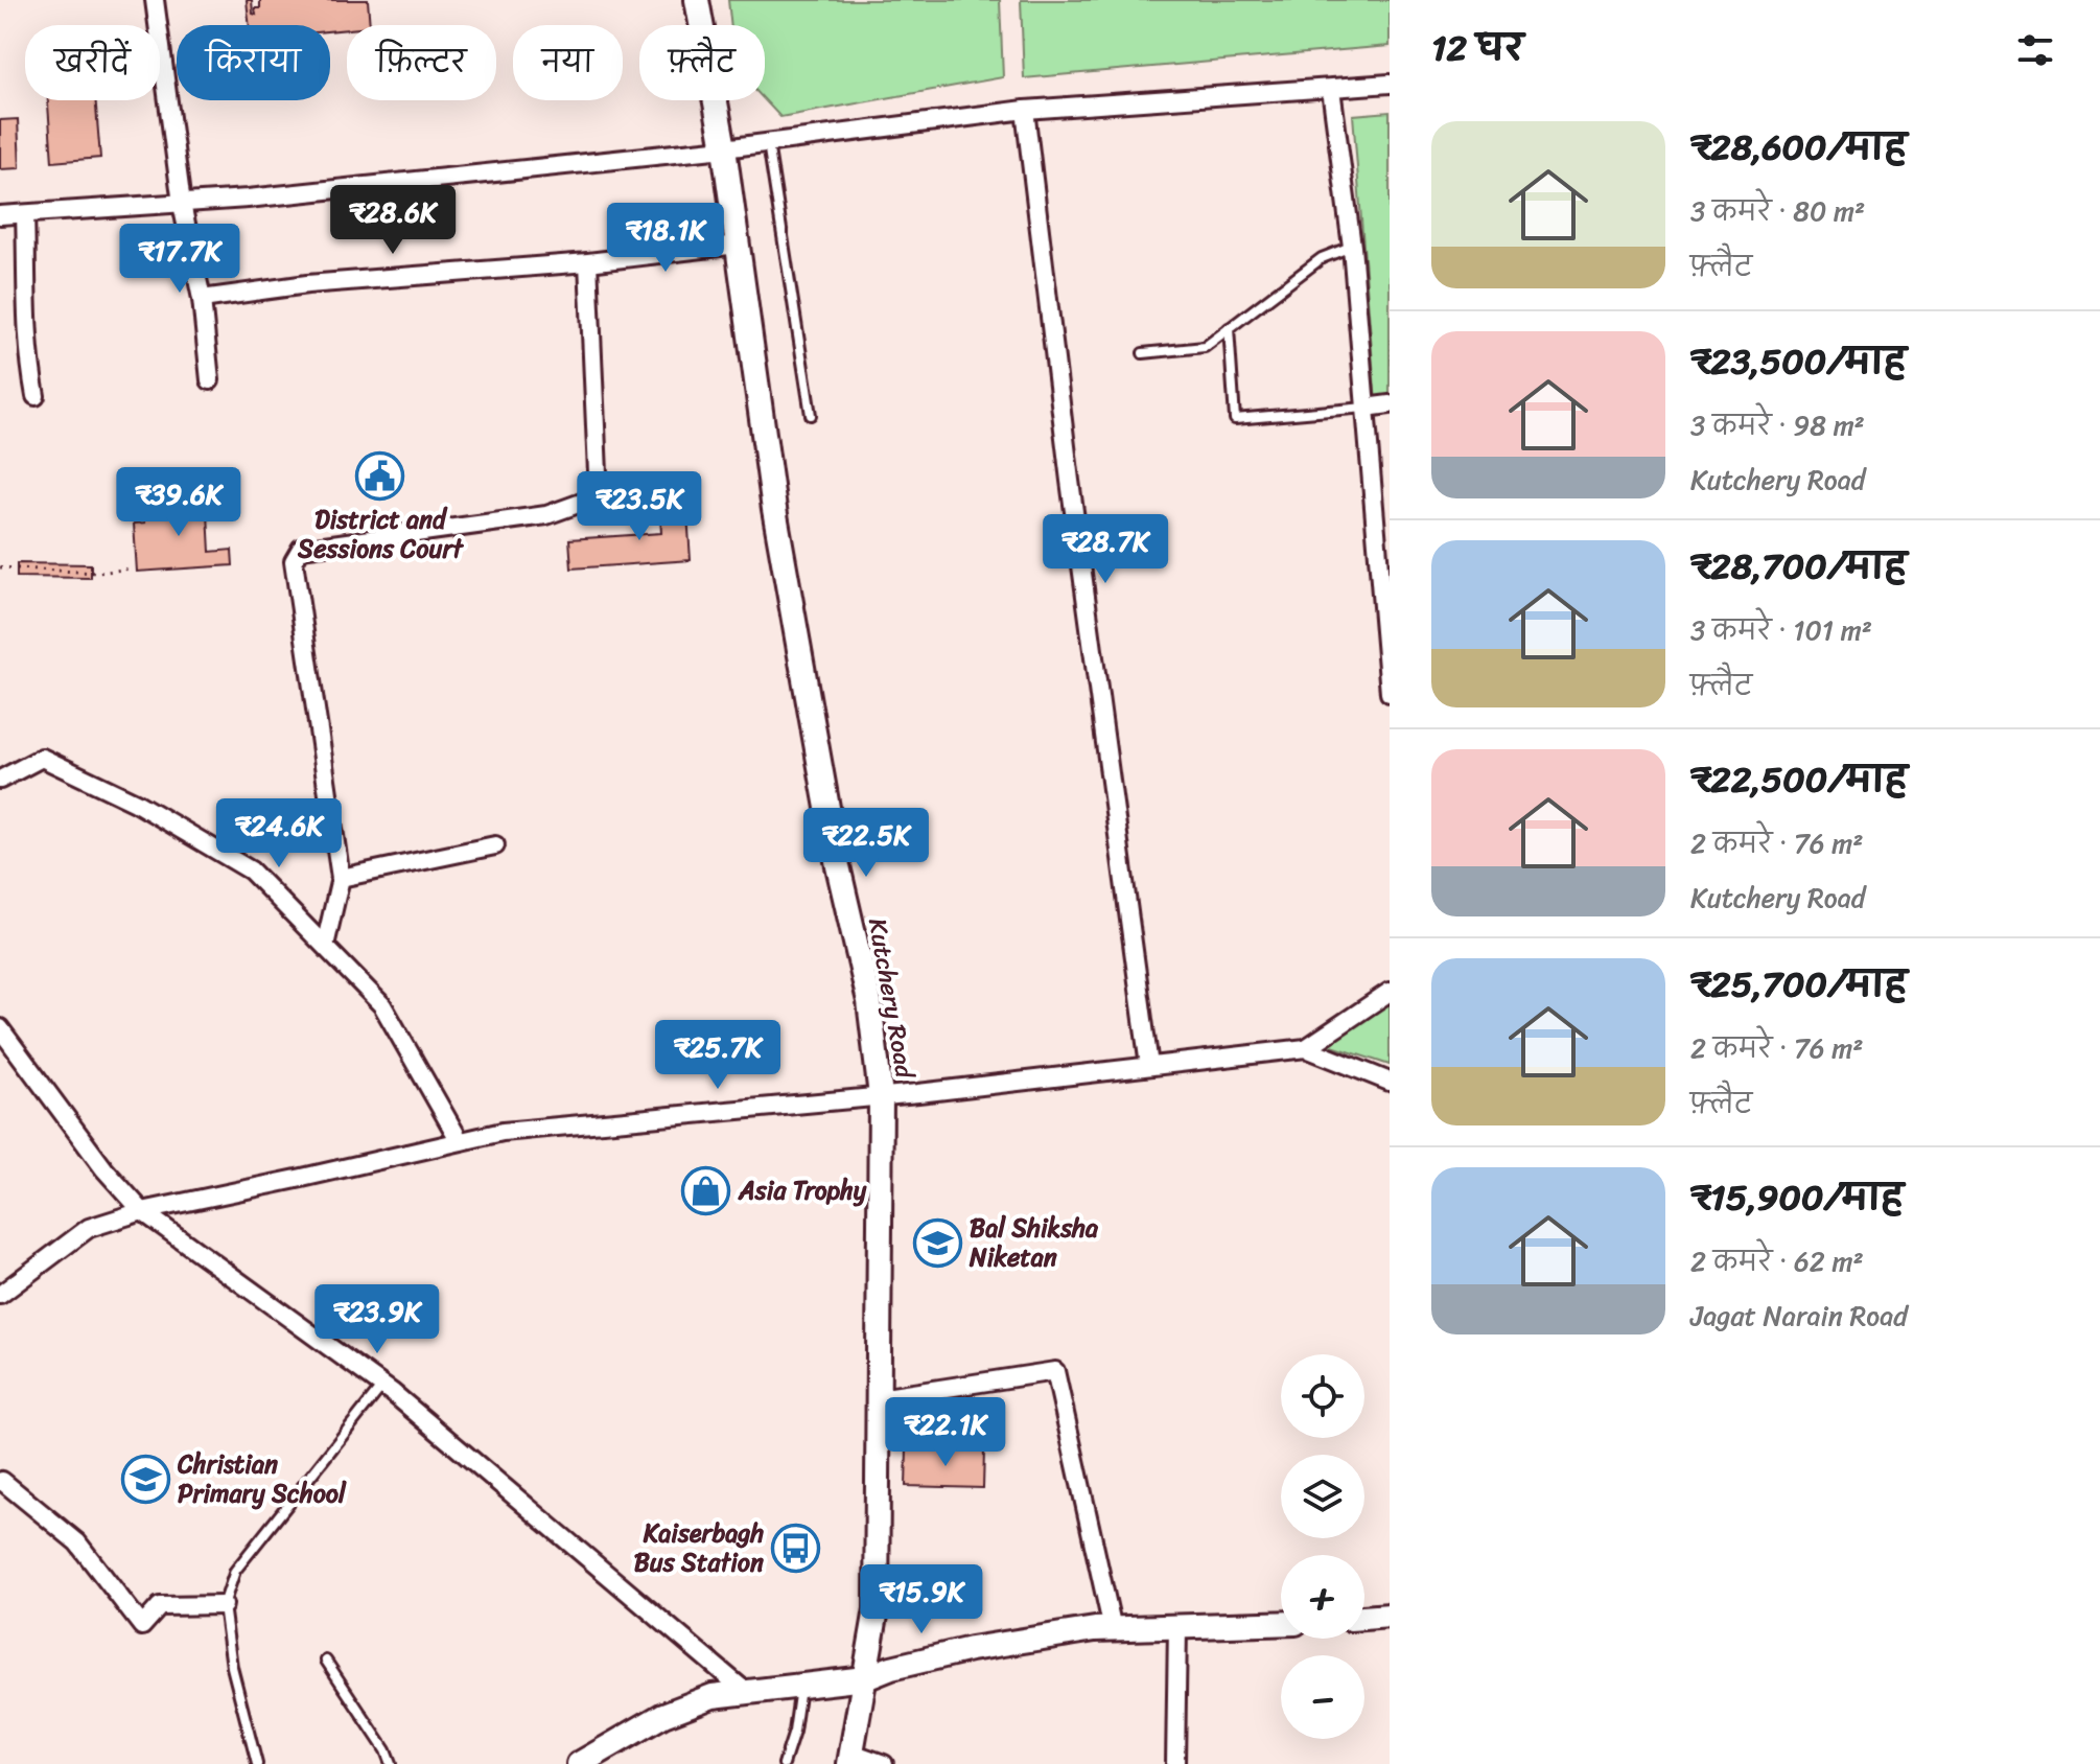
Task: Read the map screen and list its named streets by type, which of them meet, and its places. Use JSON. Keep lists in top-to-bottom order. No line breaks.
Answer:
{"streets":{"street":["Kutchery Road"]},"places":{"public building":["District and Sessions Court"],"shop":["Asia Trophy"],"school or university":["Bal Shiksha Niketan","Christian Primary School"],"bus stop":["Kaiserbagh Bus Station"]},"page":{"heading":"12 घर","chip":["खरीदें","किराया","फ़िल्टर","नया","फ़्लैट"],"list":[{"name":"₹28,600/माह","note":"3 कमरे · 80 m² · फ़्लैट"},{"name":"₹23,500/माह","note":"3 कमरे · 98 m² · Kutchery Road"},{"name":"₹28,700/माह","note":"3 कमरे · 101 m² · फ़्लैट"},{"name":"₹22,500/माह","note":"2 कमरे · 76 m² · Kutchery Road"},{"name":"₹25,700/माह","note":"2 कमरे · 76 m² · फ़्लैट"},{"name":"₹15,900/माह","note":"2 कमरे · 62 m² · Jagat Narain Road"}],"price":["₹28.6K","₹18.1K","₹17.7K","₹39.6K","₹23.5K","₹28.7K","₹24.6K","₹22.5K","₹25.7K","₹23.9K","₹22.1K","₹15.9K"],"map_buttons":["+","−"]}}
